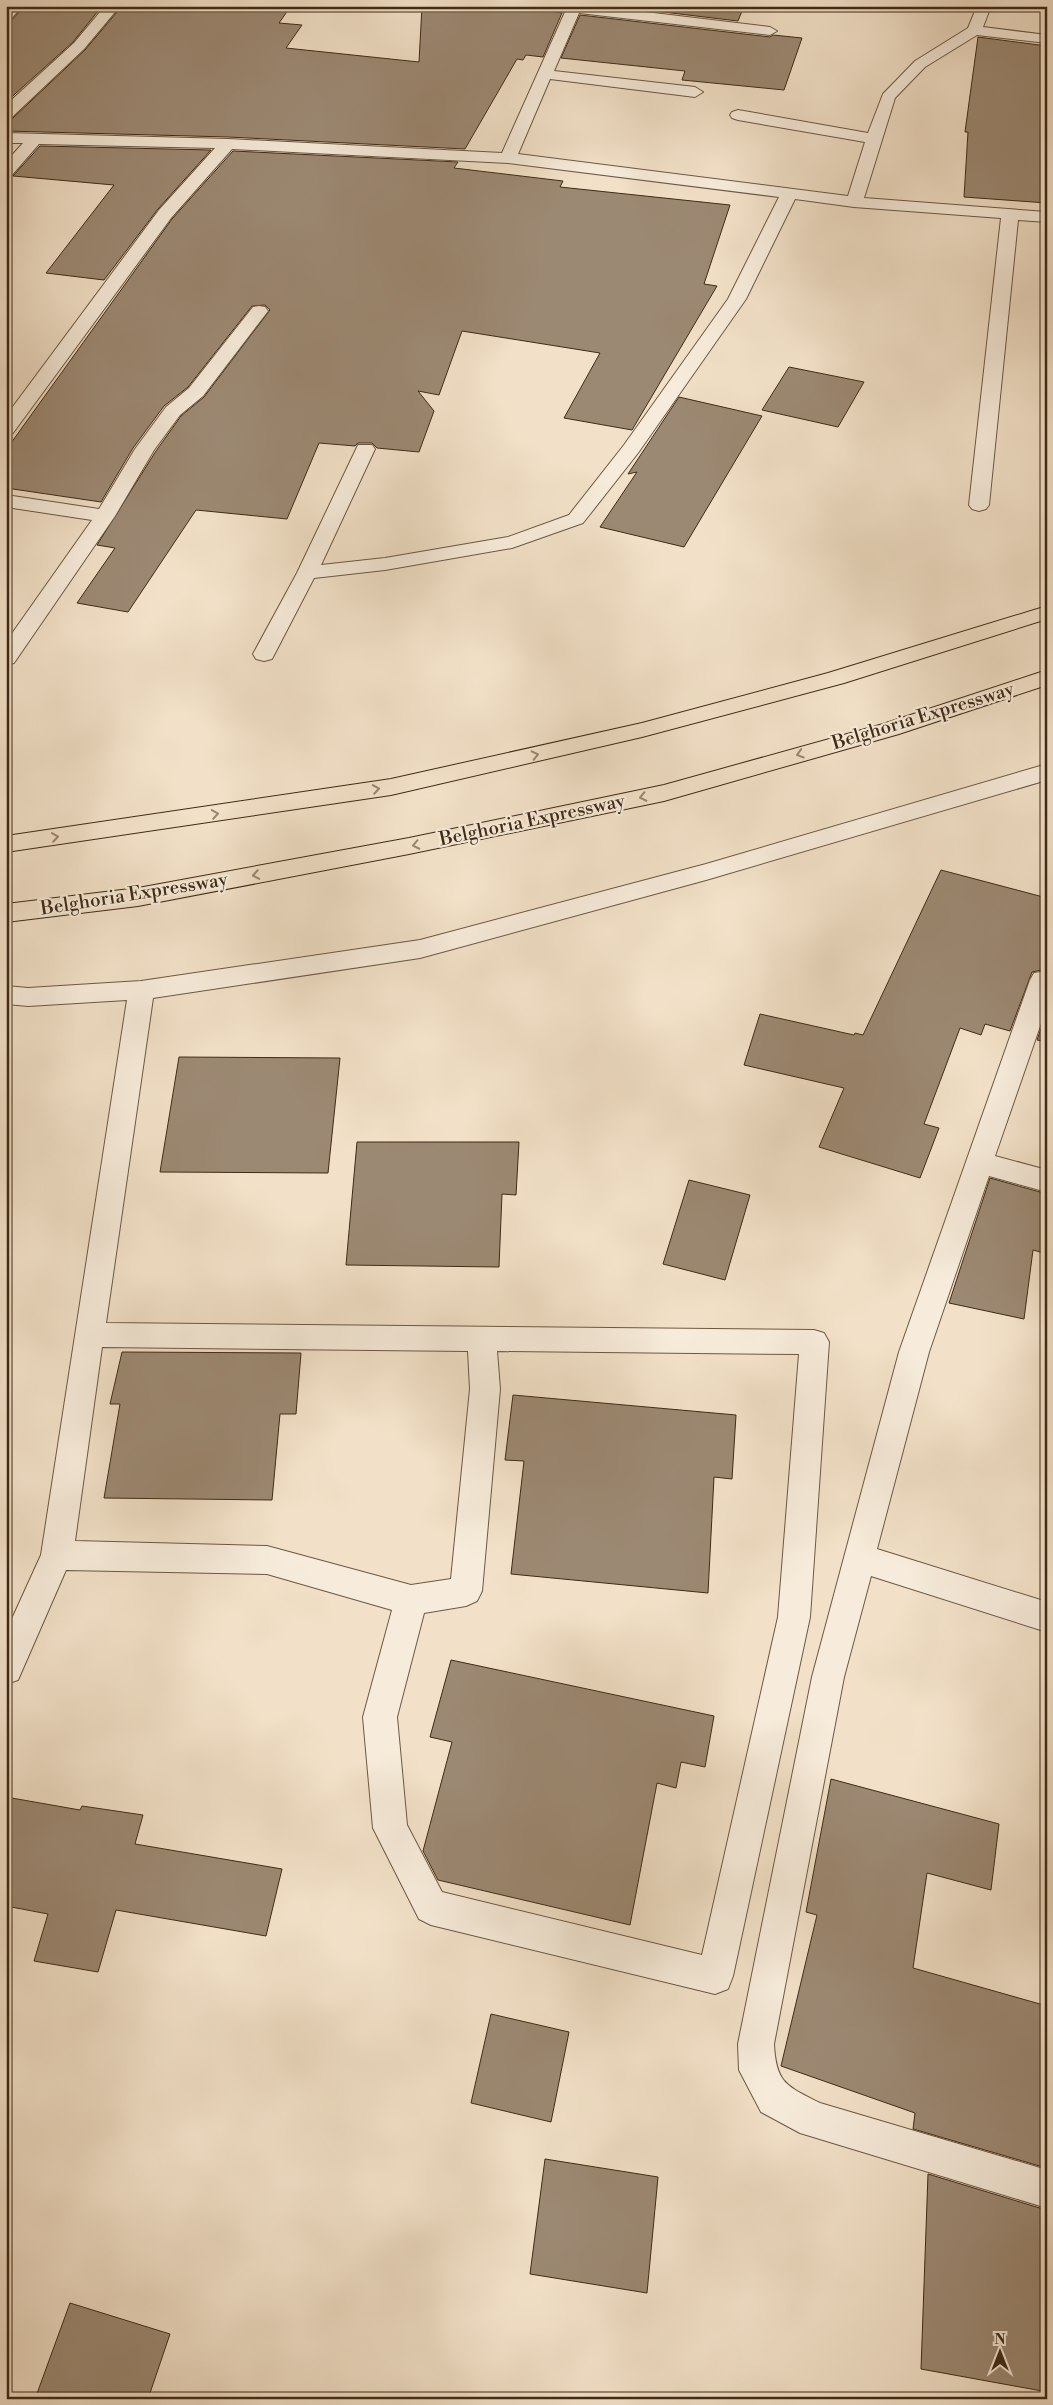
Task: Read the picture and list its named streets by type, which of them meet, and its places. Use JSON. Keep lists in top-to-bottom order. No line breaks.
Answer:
{"streets":{"highway":["Belghoria Expressway"]},"north":"top"}
